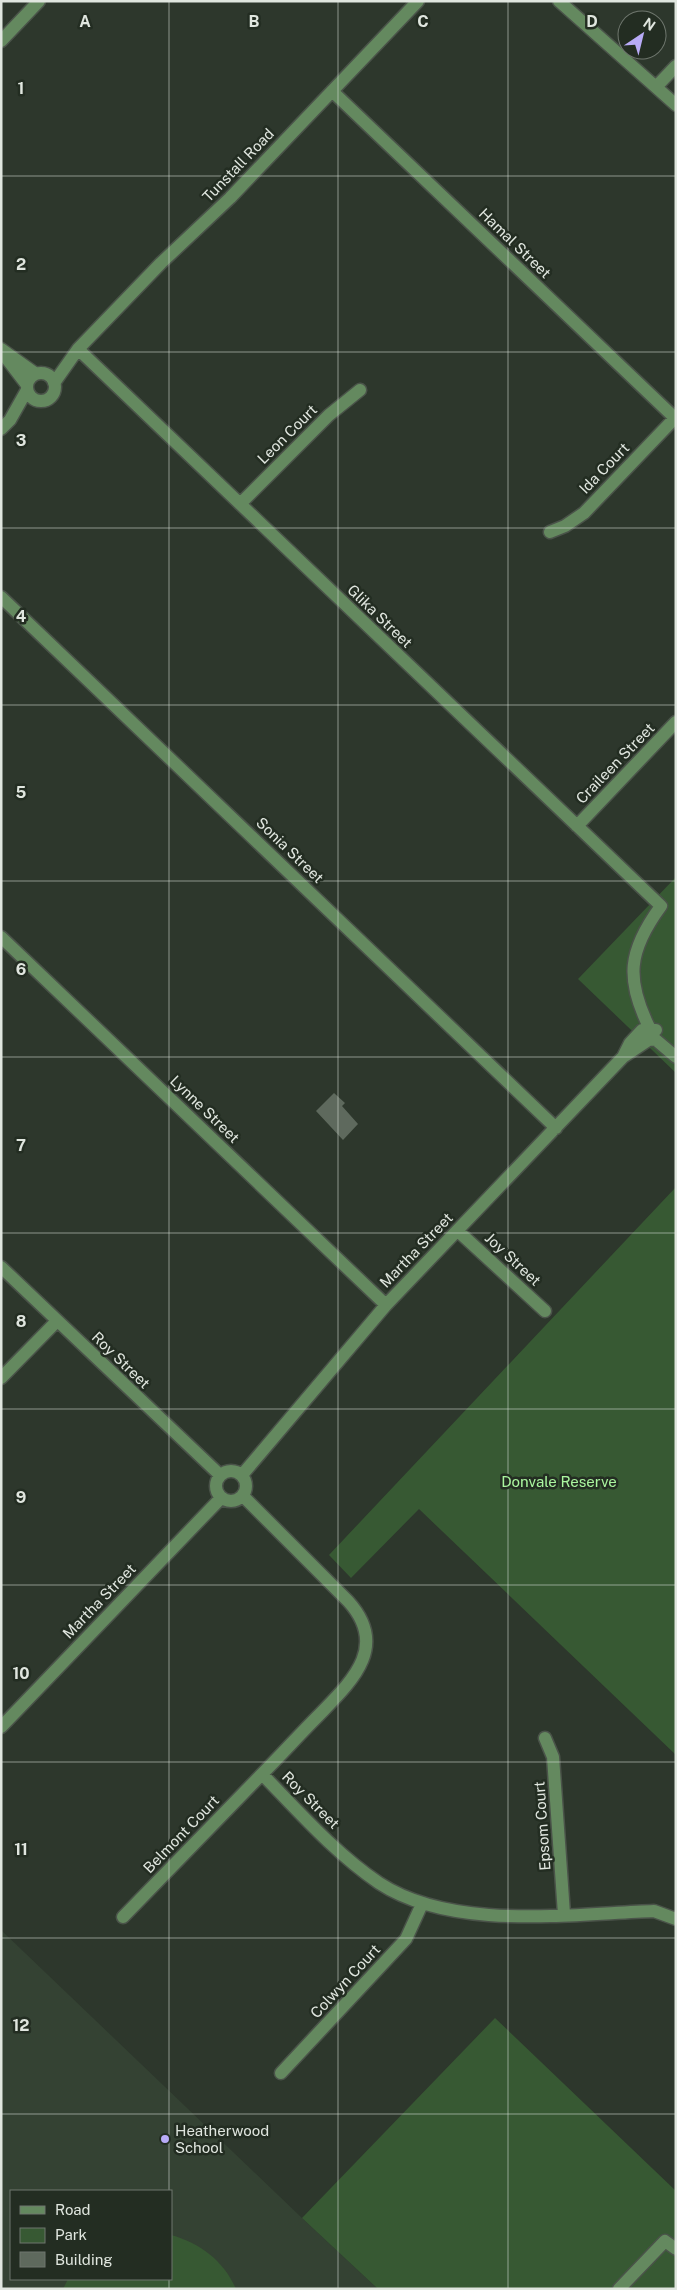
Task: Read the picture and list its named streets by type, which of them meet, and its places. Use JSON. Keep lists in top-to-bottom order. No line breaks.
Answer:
{"streets":{"street":["Tunstall Road","Hamal Street","Leon Court","Ida Court","Glika Street","Craileen Street","Sonia Street","Lynne Street","Martha Street","Joy Street","Roy Street","Epsom Court","Belmont Court","Colwyn Court"]},"crossings":[["Tunstall Road","Hamal Street"],["Tunstall Road","Glika Street"],["Hamal Street","Ida Court"],["Leon Court","Glika Street"],["Glika Street","Craileen Street"],["Glika Street","Martha Street"],["Sonia Street","Martha Street"],["Lynne Street","Martha Street"],["Martha Street","Joy Street"],["Martha Street","Roy Street"],["Roy Street","Epsom Court"],["Roy Street","Belmont Court"],["Roy Street","Colwyn Court"]],"parks":["Donvale Reserve"],"places":["Heatherwood School"],"legend":["Road","Park","Building"],"north":"top right","grid":{"columns":["A","B","C","D"],"rows":["1","2","3","4","5","6","7","8","9","10","11","12"]}}
